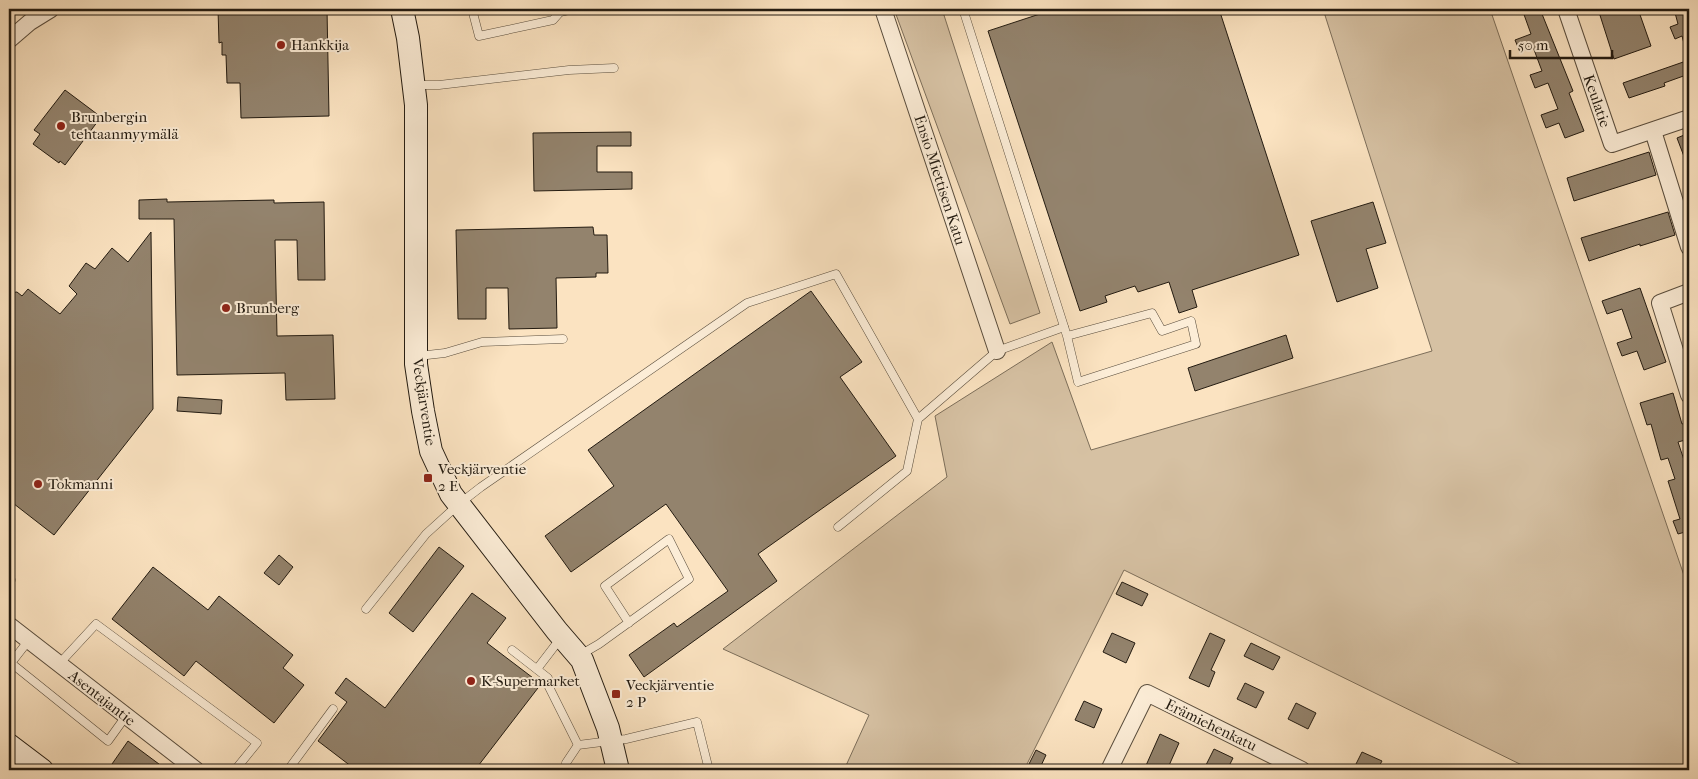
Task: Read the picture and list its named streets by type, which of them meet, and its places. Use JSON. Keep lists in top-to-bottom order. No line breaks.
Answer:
{"streets":{"main road":["Veckjärventie"],"street":["Keulatie","Ensio Miettisen Katu","Asentajantie","Erämiehenkatu"]},"places":{"other":["Hankkija","Brunbergin tehtaanmyymälä","Brunberg","Tokmanni","K-Supermarket"],"transit":["Veckjärventie 2 E","Veckjärventie 2 P"]},"scale_bar":"50 m"}
